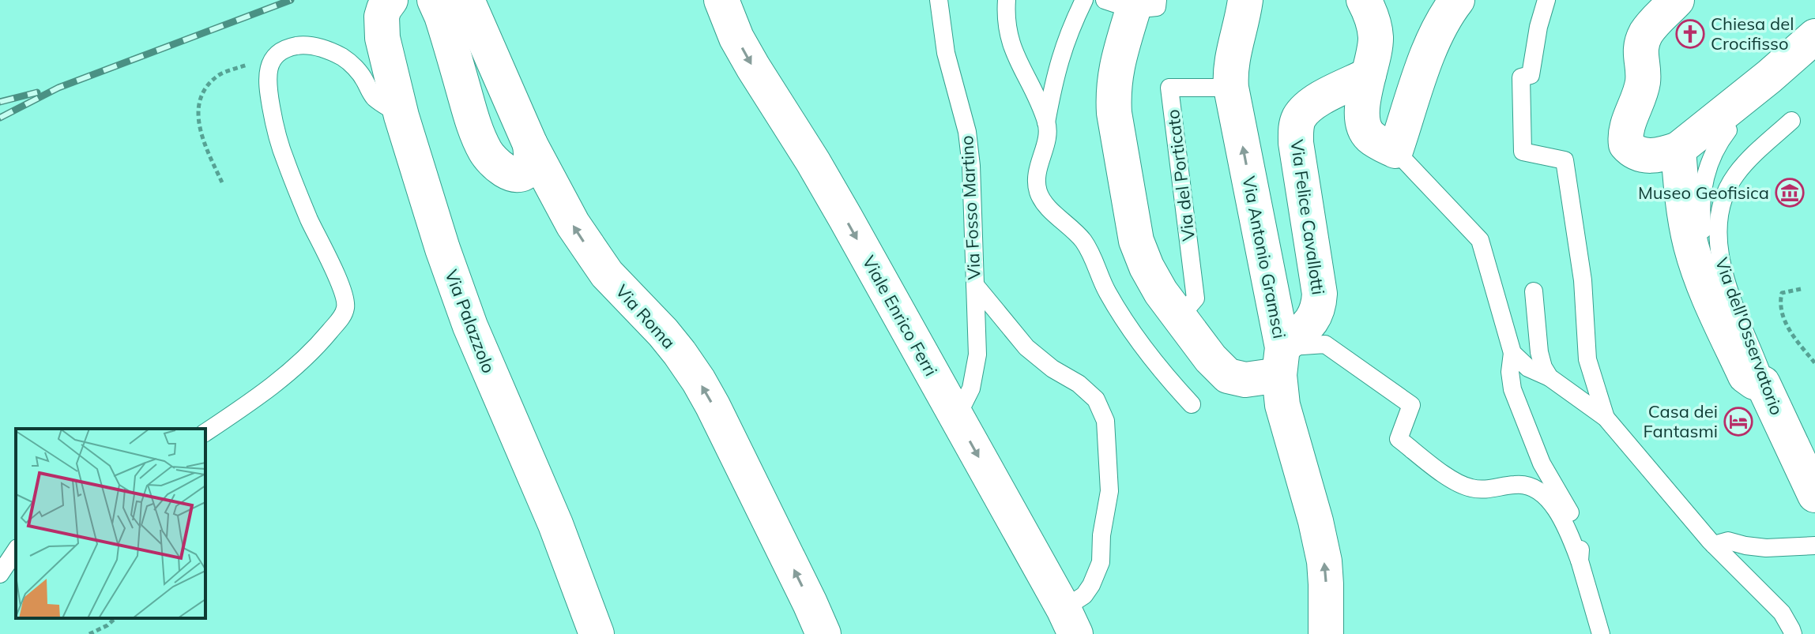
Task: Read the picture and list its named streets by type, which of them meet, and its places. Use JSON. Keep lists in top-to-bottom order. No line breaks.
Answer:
{"streets":{"street":["Via Felice Cavallotti","Via Antonio Gramsci","Viale Enrico Ferri","Via Roma","Via Palazzolo","Via dell'Osservatorio"],"lane":["Via del Porticato","Via Fosso Martino"]},"crossings":[["Via del Porticato","Via Antonio Gramsci"],["Via Fosso Martino","Viale Enrico Ferri"],["Via Felice Cavallotti","Via Antonio Gramsci"]],"one_way":["Via Roma"],"places":{"church":["Chiesa del Crocifisso"],"museum":["Museo Geofisica"],"hotel":["Casa dei Fantasmi"]}}
